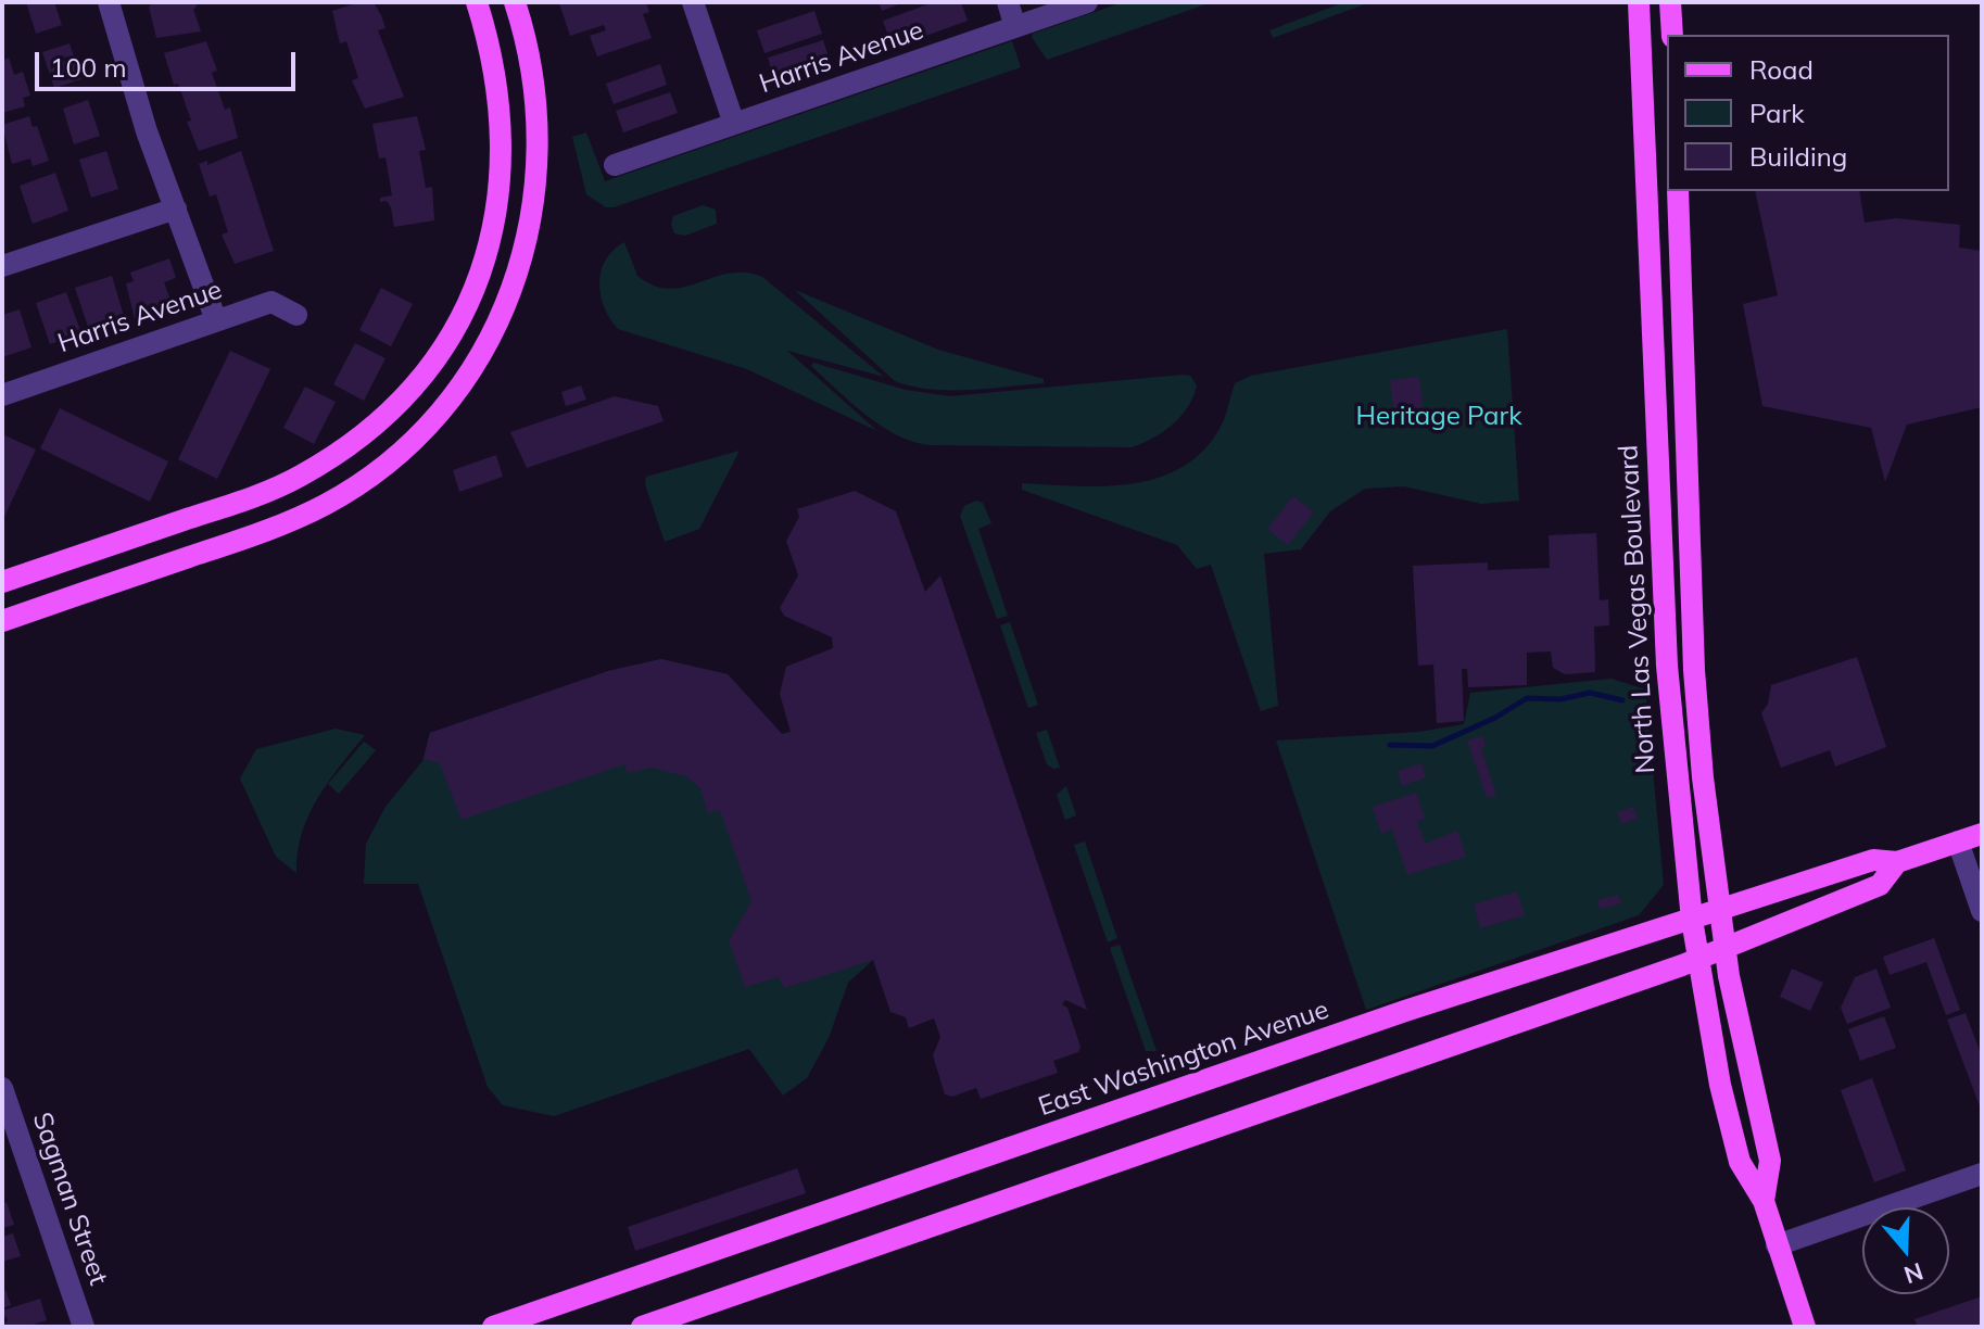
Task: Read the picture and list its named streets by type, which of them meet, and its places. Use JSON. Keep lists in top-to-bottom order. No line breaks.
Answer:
{"streets":{"main road":["North Las Vegas Boulevard","East Washington Avenue"],"street":["Harris Avenue","Sagman Street"]},"crossings":[["North Las Vegas Boulevard","East Washington Avenue"]],"parks":["Heritage Park"],"legend":["Road","Park","Building"],"scale_bar":"100 m","north":"bottom"}
